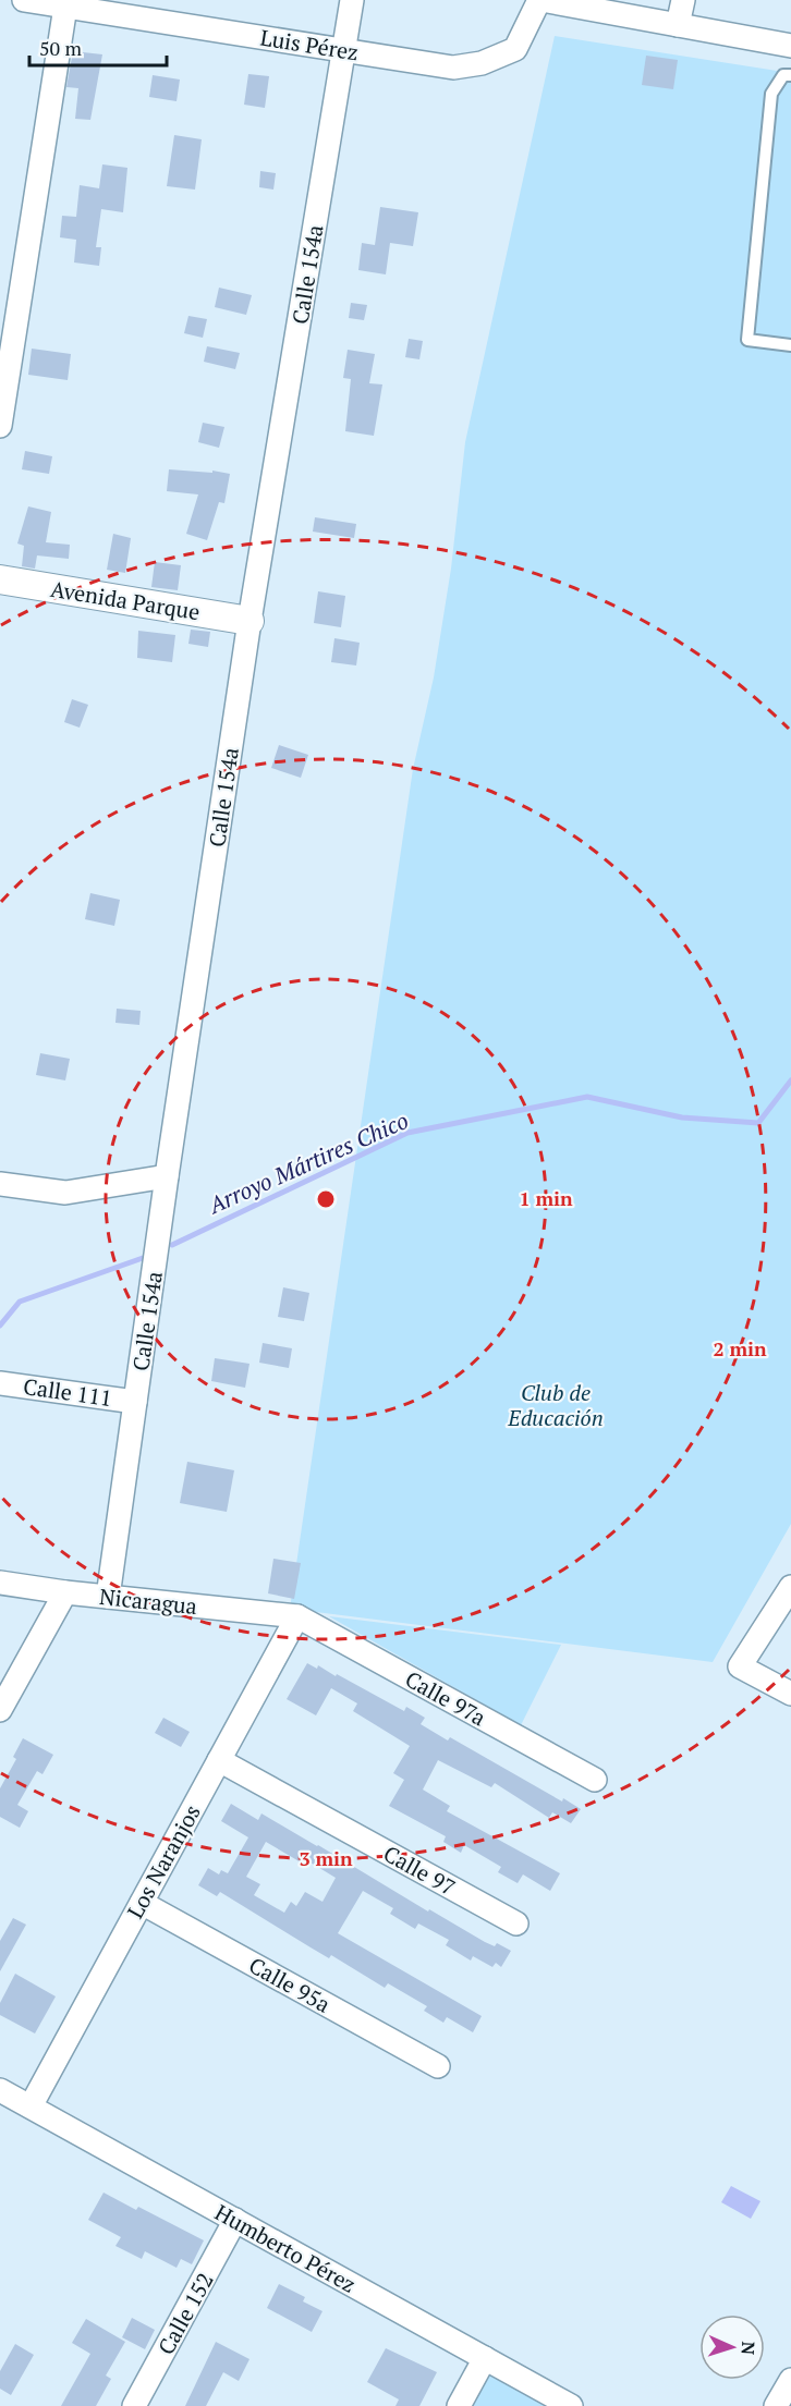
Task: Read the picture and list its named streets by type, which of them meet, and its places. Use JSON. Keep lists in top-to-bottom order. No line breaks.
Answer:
{"streets":{"street":["Luis Pérez","Calle 154a","Avenida Parque","Calle 111","Nicaragua","Calle 97a","Los Naranjos","Calle 97","Calle 95a","Humberto Pérez","Calle 152"]},"crossings":[["Luis Pérez","Calle 154a"],["Calle 154a","Avenida Parque"],["Calle 154a","Calle 111"],["Calle 154a","Nicaragua"],["Nicaragua","Calle 97a"],["Nicaragua","Los Naranjos"],["Calle 97a","Los Naranjos"],["Los Naranjos","Calle 97"],["Los Naranjos","Calle 95a"],["Los Naranjos","Humberto Pérez"],["Humberto Pérez","Calle 152"]],"water":["Arroyo Mártires Chico"],"parks":["Club de Educación"],"scale_bar":"50 m","north":"right","rings":["1 min","2 min","3 min"]}
